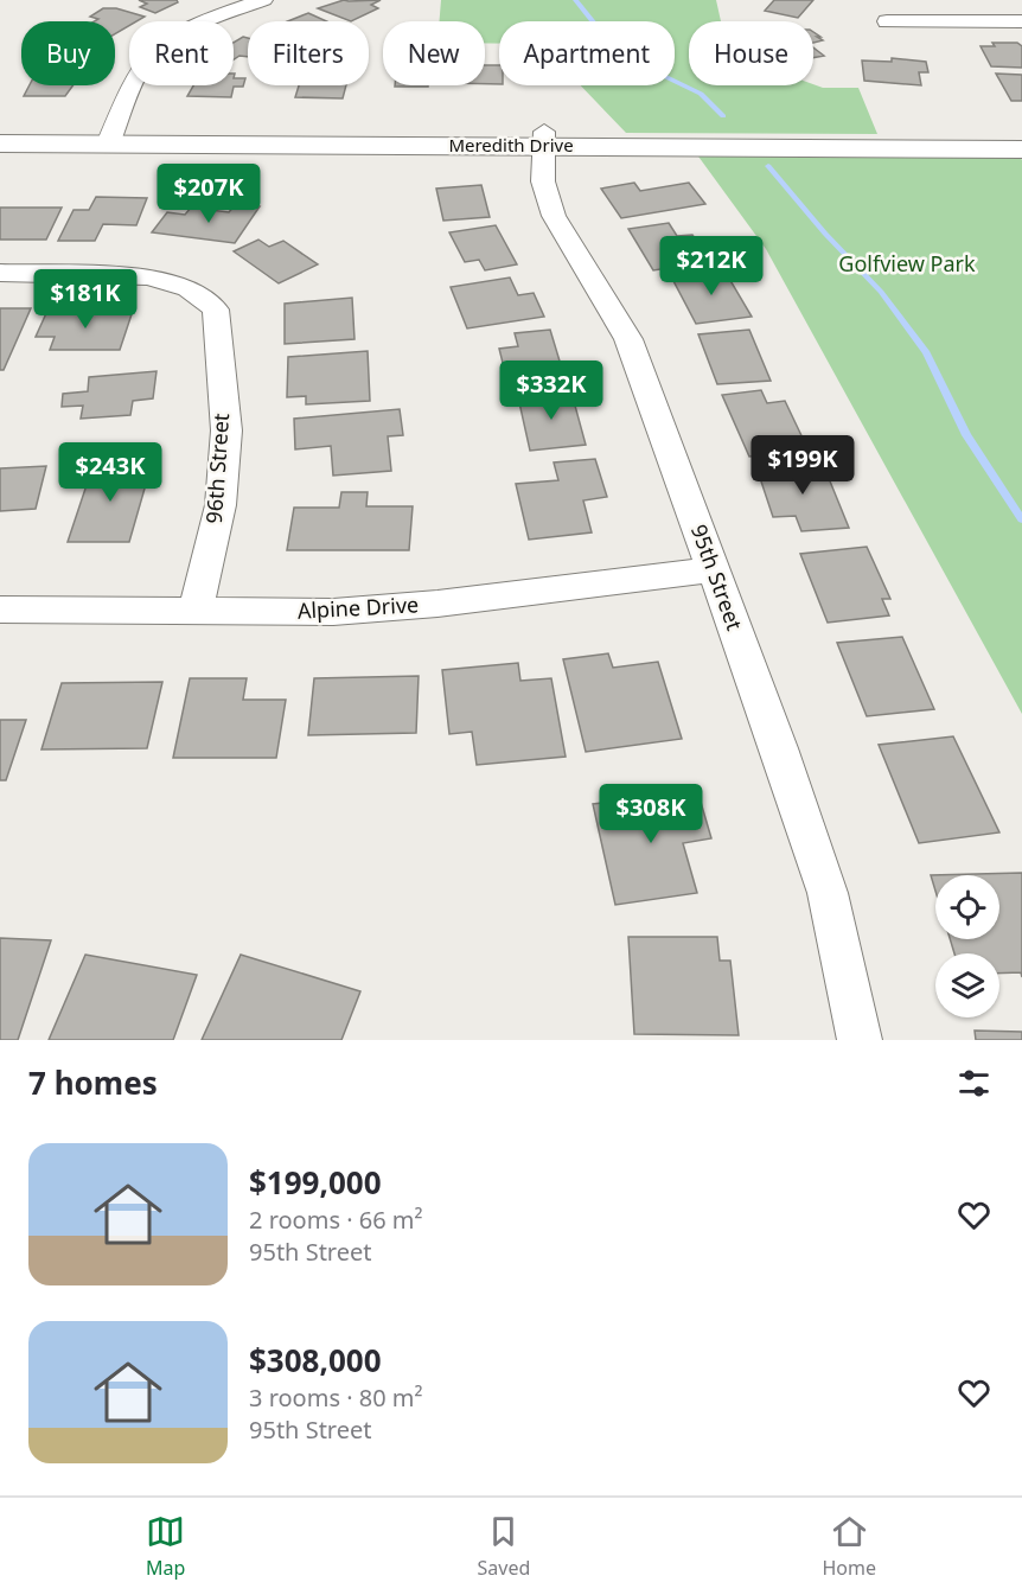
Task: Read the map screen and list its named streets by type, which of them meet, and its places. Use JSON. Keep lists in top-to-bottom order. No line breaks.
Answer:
{"streets":{"main road":["Meredith Drive"],"street":["96th Street","95th Street","Alpine Drive"]},"crossings":[["Meredith Drive","95th Street"],["96th Street","Alpine Drive"],["95th Street","Alpine Drive"]],"parks":["Golfview Park"],"page":{"chip":["Buy","Rent","Filters","New","Apartment","House"],"price":["$207K","$212K","$181K","$332K","$199K","$243K","$308K"],"heading":"7 homes","list":[{"name":"$199,000","note":"2 rooms · 66 m² · 95th Street"},{"name":"$308,000","note":"3 rooms · 80 m² · 95th Street"}],"tabs":["Map","Saved","Home"]}}
